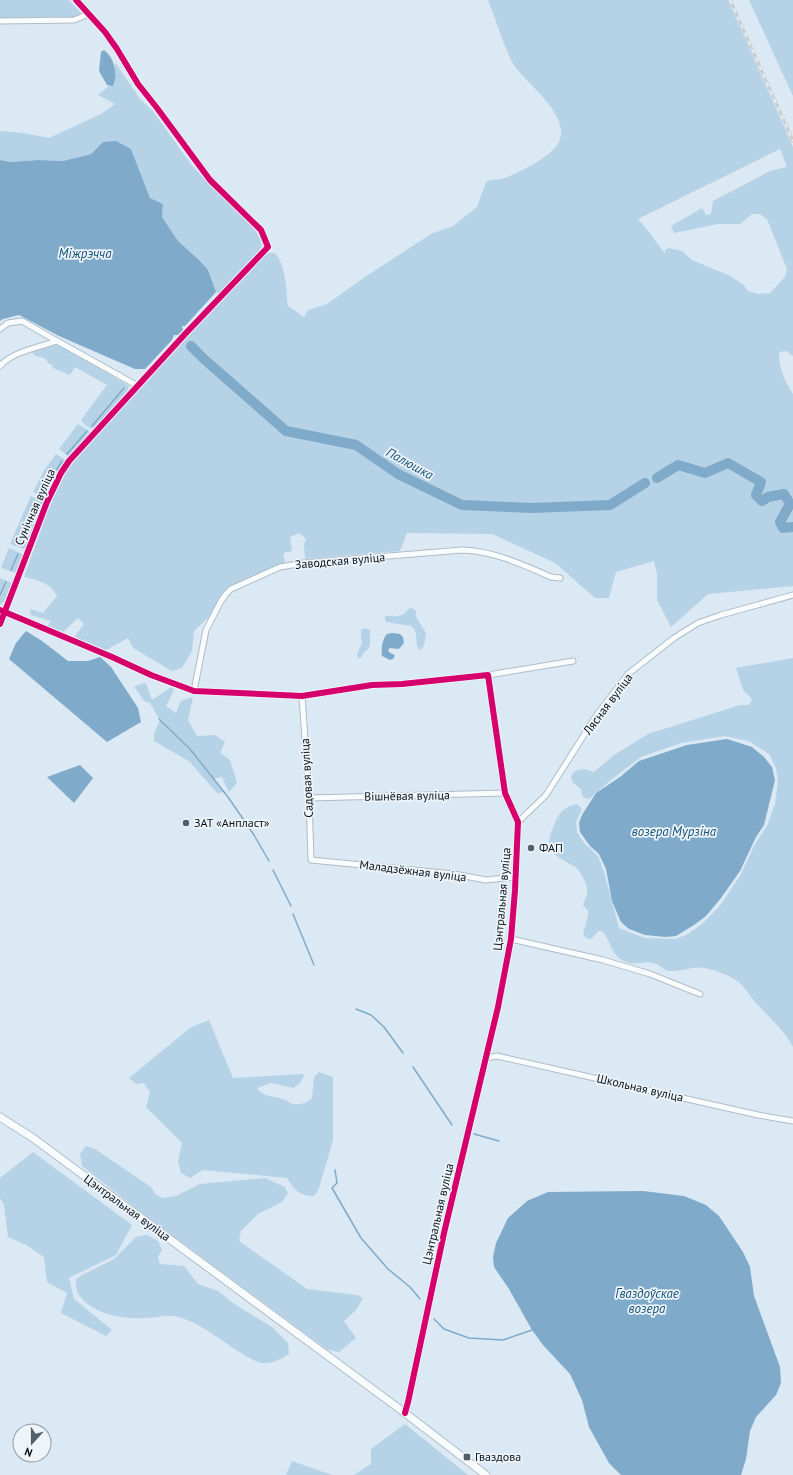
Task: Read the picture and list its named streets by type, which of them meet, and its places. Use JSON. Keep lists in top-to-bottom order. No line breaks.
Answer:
{"streets":{"street":["Сунічная вуліца","Заводская вуліца","Лясная вуліца","Садовая вуліца","Вішнёвая вуліца","Маладзёжная вуліца","Цэнтральная вуліца","Школьная вуліца"]},"crossings":[["Лясная вуліца","Цэнтральная вуліца"],["Садовая вуліца","Вішнёвая вуліца"],["Садовая вуліца","Маладзёжная вуліца"],["Вішнёвая вуліца","Цэнтральная вуліца"],["Маладзёжная вуліца","Цэнтральная вуліца"],["Цэнтральная вуліца","Школьная вуліца"]],"water":["Міжрэчча","Палюшка","возера Мурзіна","Гваздоўскае возера"],"places":{"other":["ЗАТ «Анпласт»","ФАП"],"transit":["Гваздова"]},"north":"bottom"}
